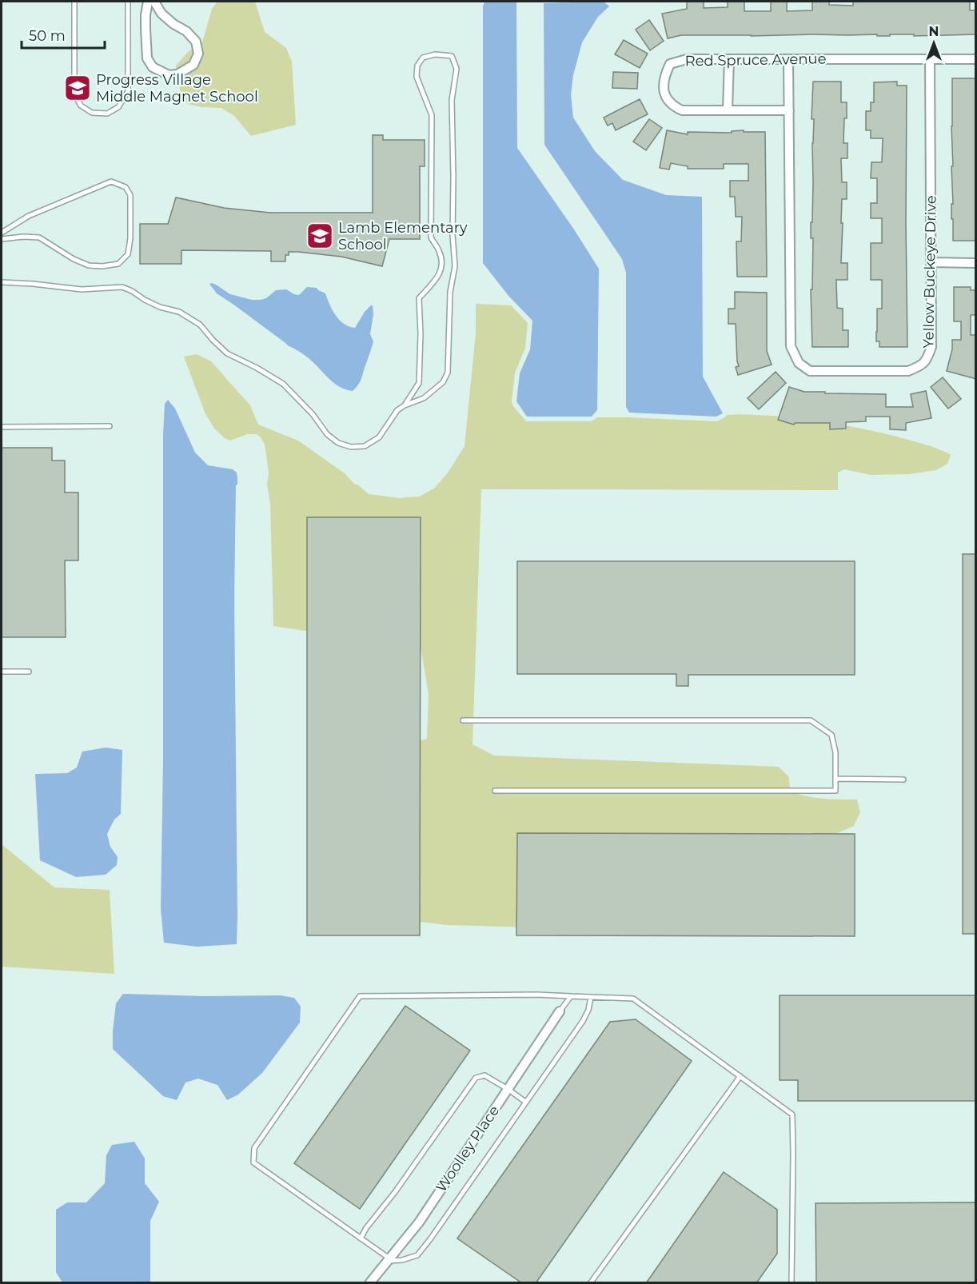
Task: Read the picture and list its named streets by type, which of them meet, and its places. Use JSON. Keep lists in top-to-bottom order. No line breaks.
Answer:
{"streets":{"street":["Red Spruce Avenue","Yellow Buckeye Drive","Woolley Place"]},"crossings":[["Red Spruce Avenue","Yellow Buckeye Drive"]],"places":{"school or university":["Progress Village Middle Magnet School","Lamb Elementary School"]},"scale_bar":"50 m","north":"top"}
